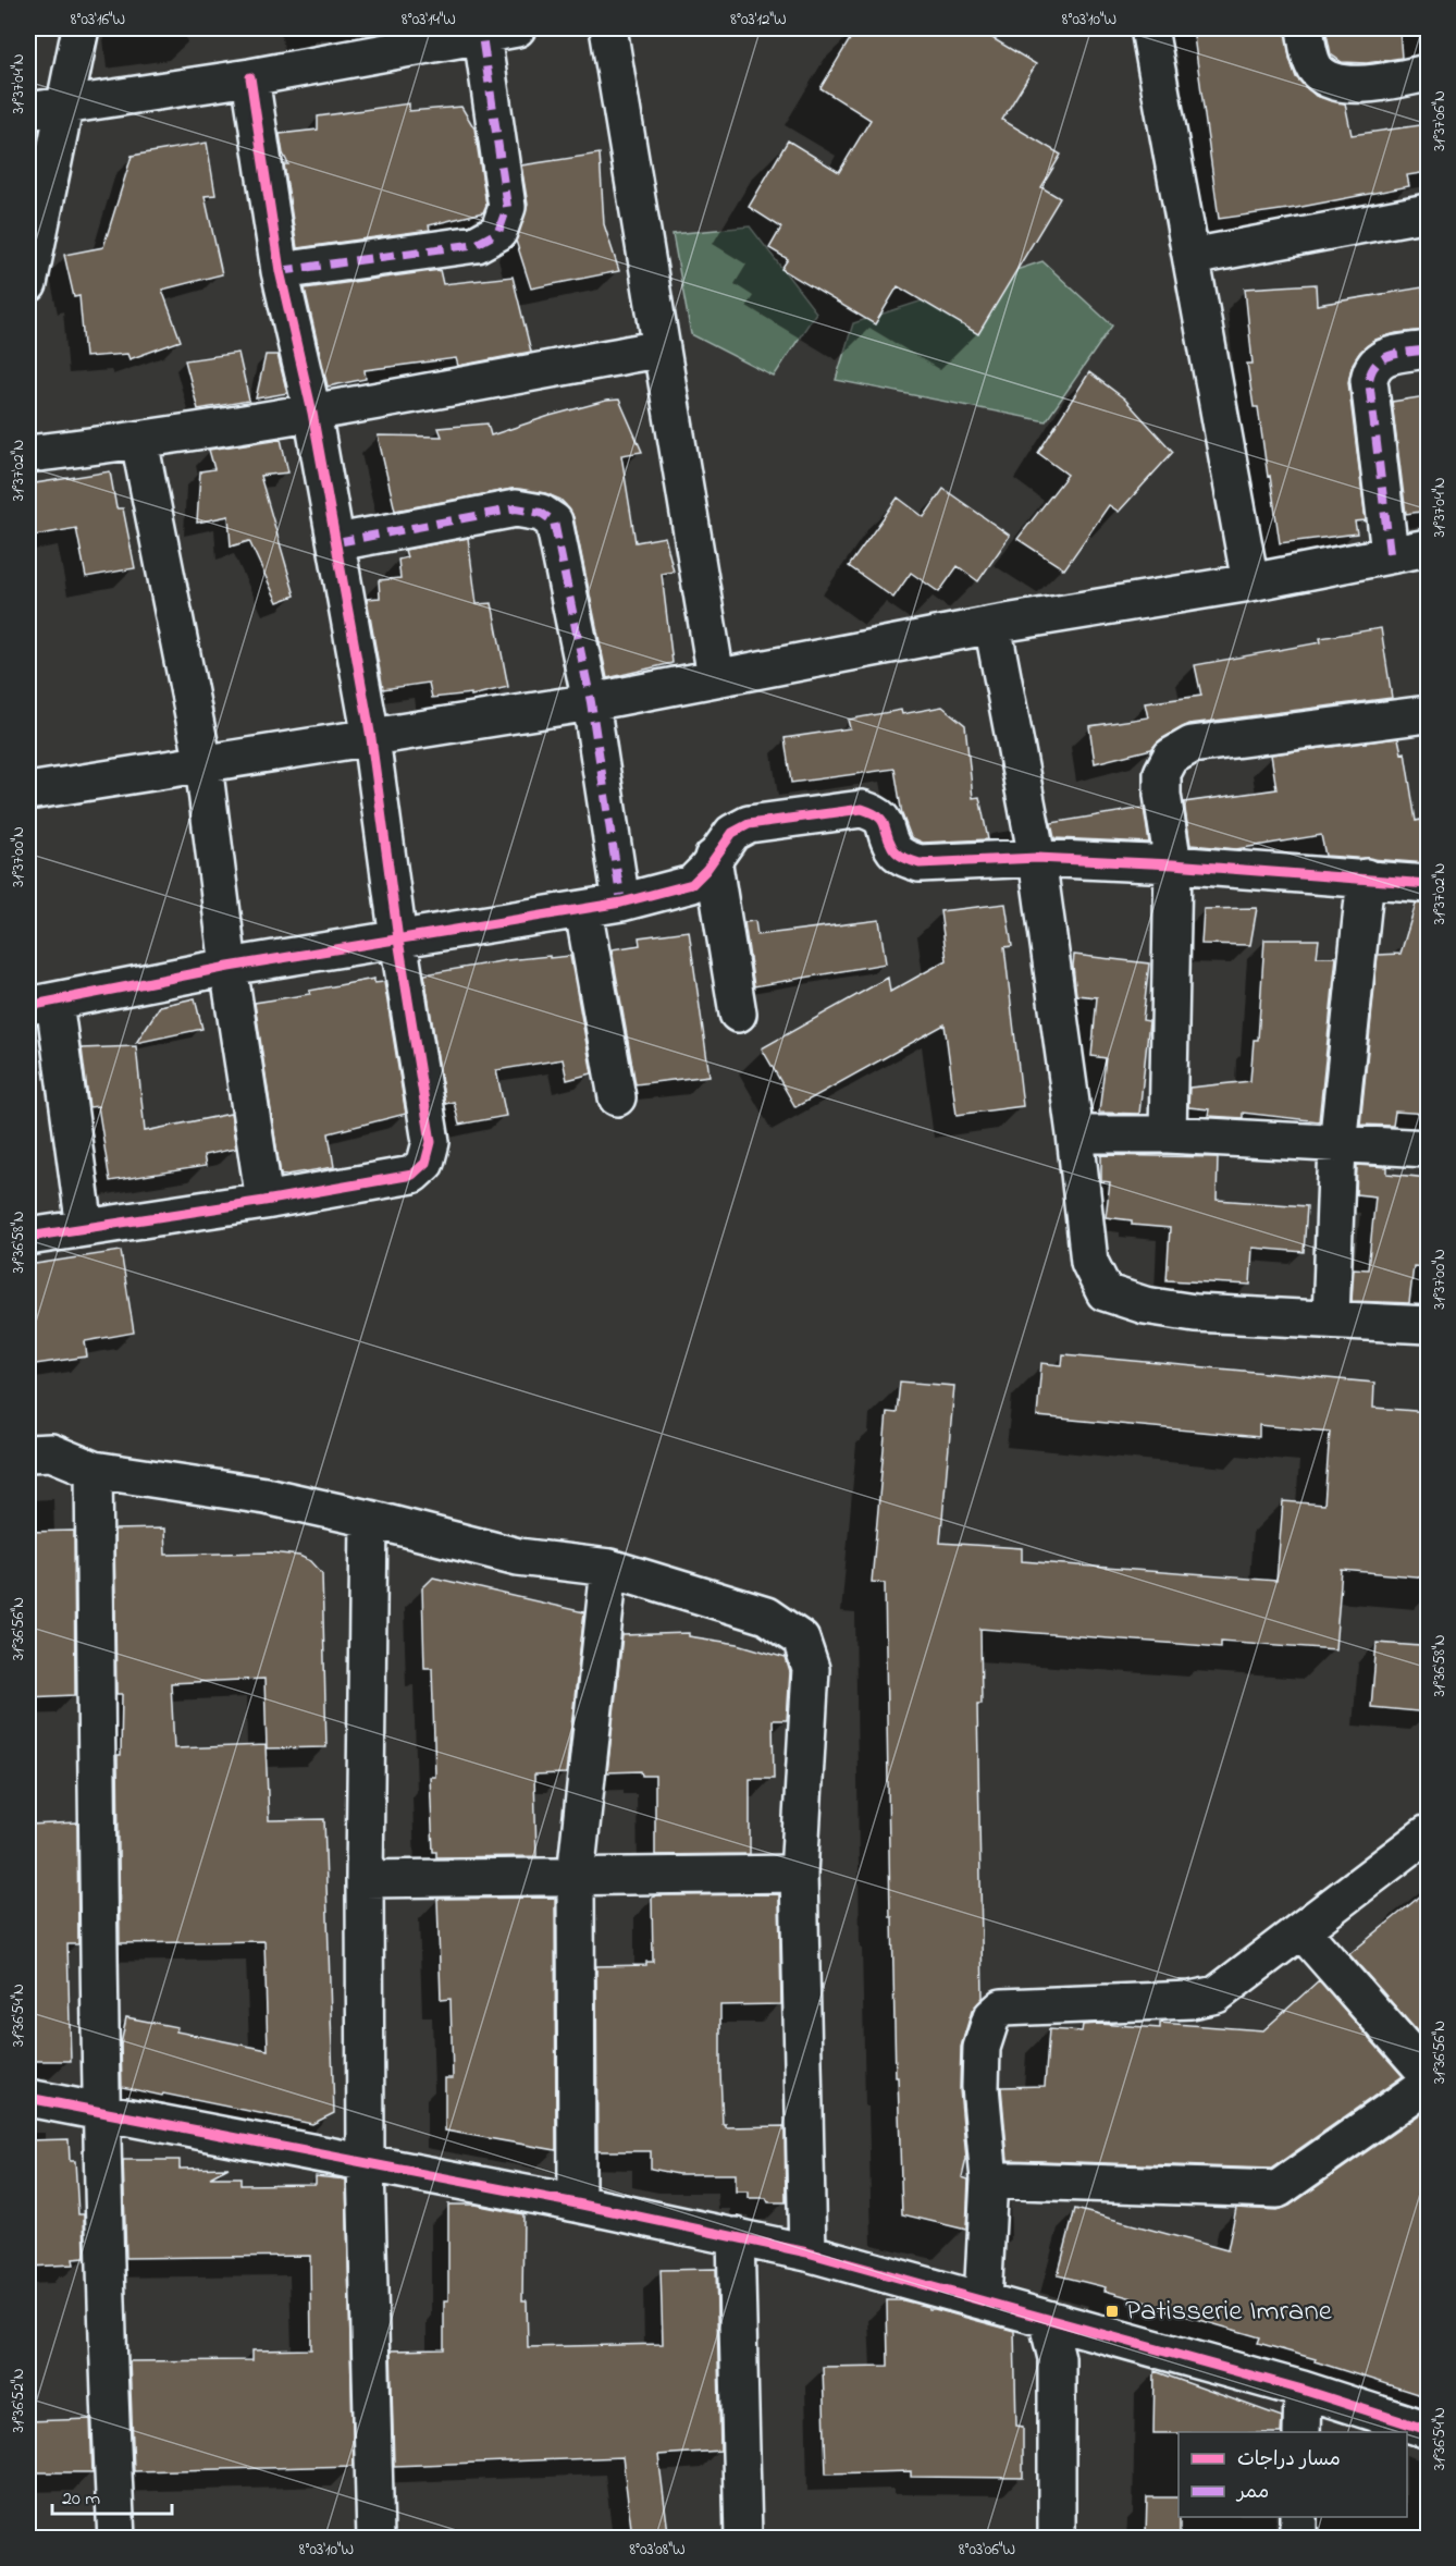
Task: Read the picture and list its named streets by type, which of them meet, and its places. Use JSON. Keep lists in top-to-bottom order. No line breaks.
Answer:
{"places":{"transit":["Patisserie Imrane"]},"legend":["مسار دراجات","ممر"],"scale_bar":"20 m","coordinates":["8°03'16\"W","8°03'14\"W","8°03'12\"W","8°03'10\"W","31°37'04\"N","31°37'06\"N","31°37'02\"N","31°37'00\"N","31°36'58\"N","31°36'56\"N","31°36'54\"N","31°36'52\"N","8°03'08\"W","8°03'06\"W"]}
